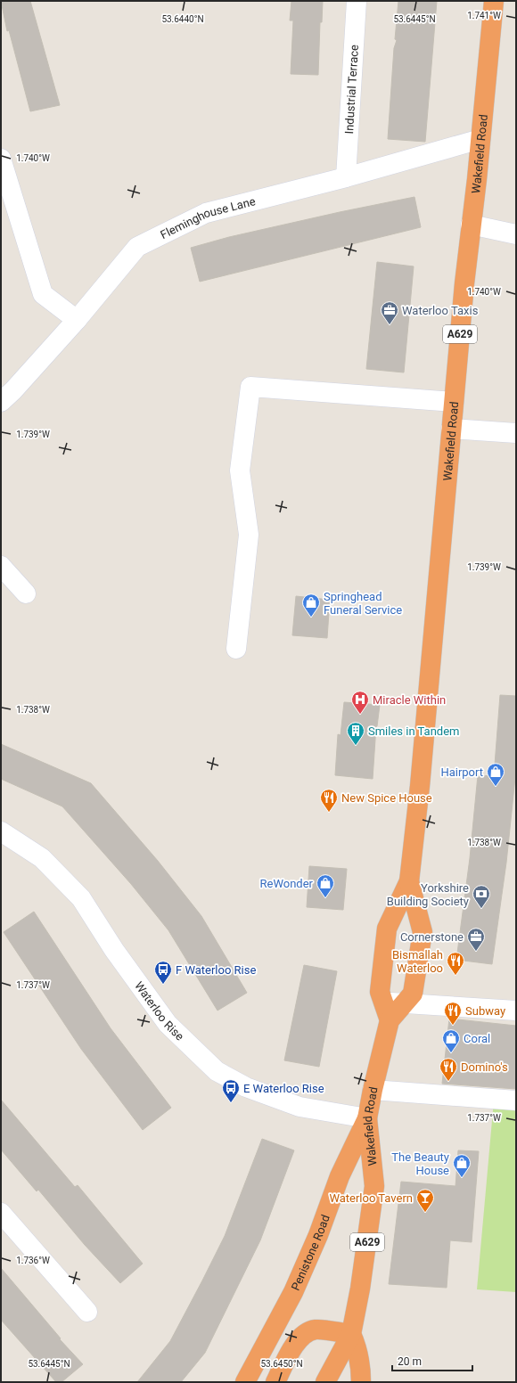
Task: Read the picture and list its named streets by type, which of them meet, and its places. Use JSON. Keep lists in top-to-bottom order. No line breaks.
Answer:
{"streets":{"highway":["Wakefield Road","A629","Penistone Road"],"street":["Industrial Terrace","Fleminghouse Lane","Waterloo Rise"]},"crossings":[["Industrial Terrace","Fleminghouse Lane"],["Wakefield Road","Fleminghouse Lane"],["Wakefield Road","A629"],["Wakefield Road","Waterloo Rise"],["Wakefield Road","Penistone Road"],["Waterloo Rise","Penistone Road"]],"places":{"office":["Waterloo Taxis","Cornerstone"],"shop":["Springhead Funeral Service","Hairport","ReWonder","Coral","The Beauty House"],"hospital":["Miracle Within"],"building":["Smiles in Tandem"],"restaurant":["New Spice House","Bismallah Waterloo","Subway","Domino's"],"bank":["Yorkshire Building Society"],"bus stop":["F Waterloo Rise","E Waterloo Rise"],"bar":["Waterloo Tavern"]},"scale_bar":"20 m","coordinates":["1.741°W","53.6440°N","53.6445°N","1.740°W","1.739°W","1.738°W","1.737°W","1.736°W","53.6450°N"]}
